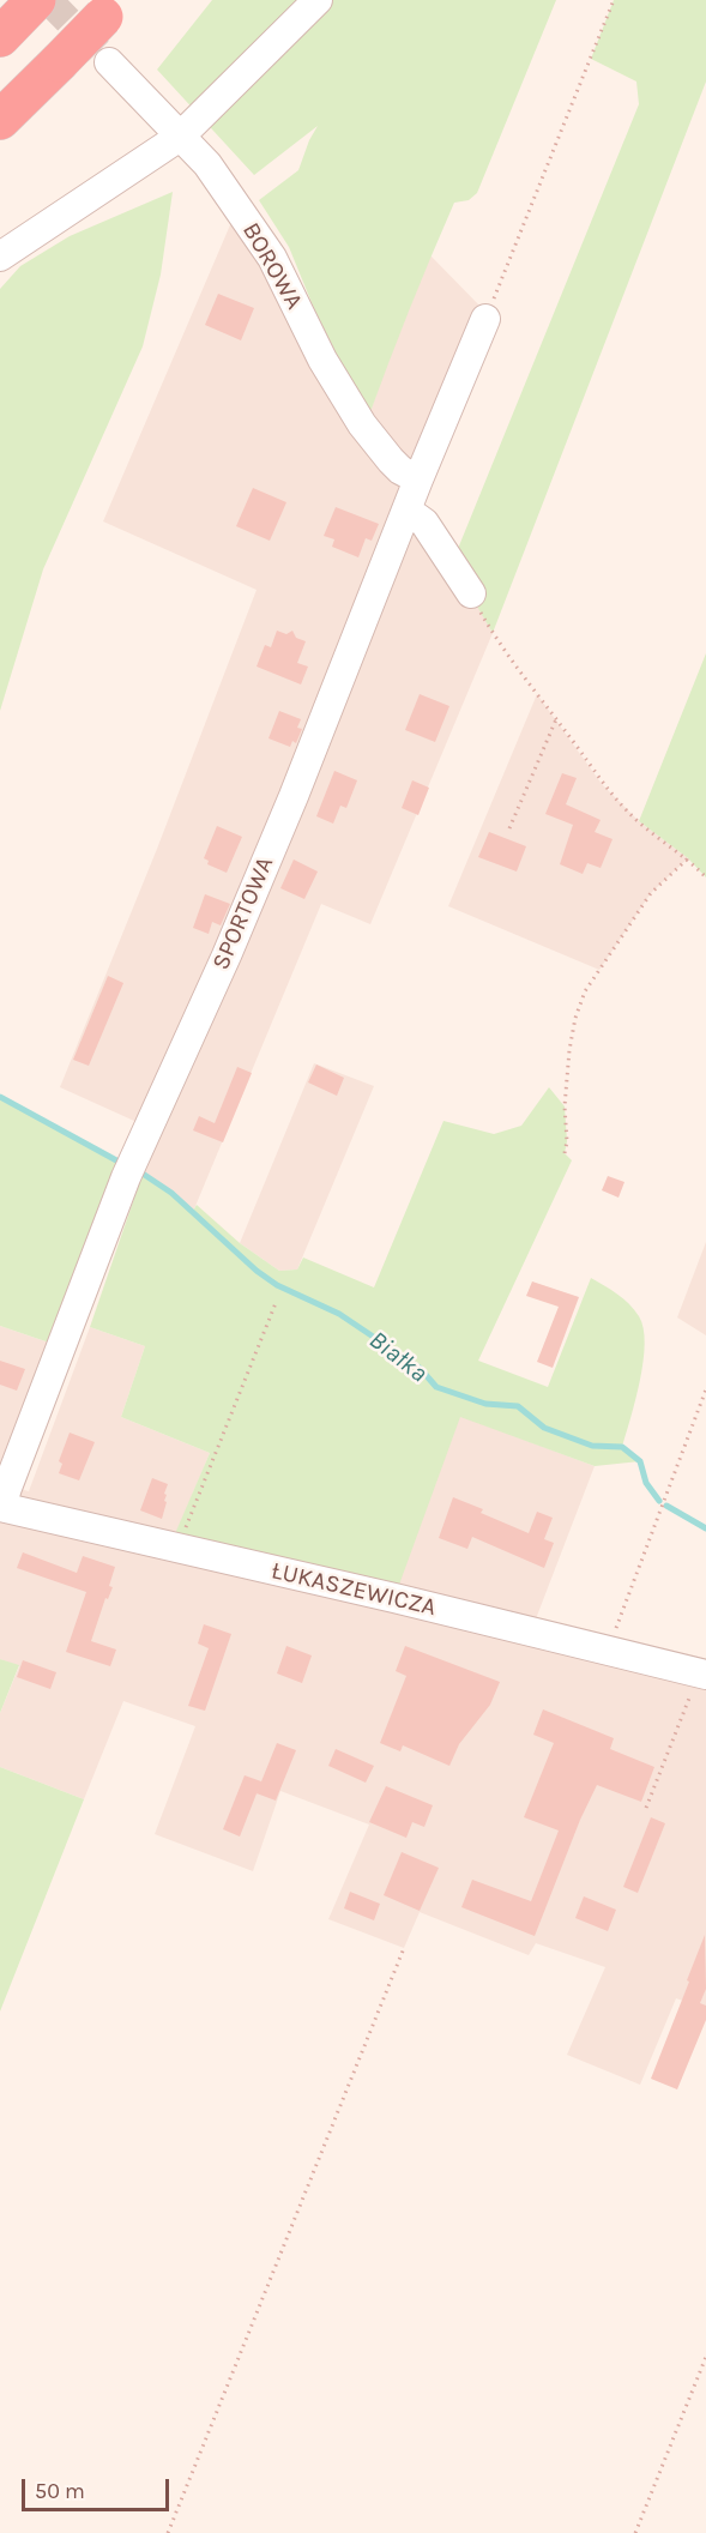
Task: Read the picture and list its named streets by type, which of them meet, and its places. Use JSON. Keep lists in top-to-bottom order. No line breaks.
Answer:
{"streets":{"street":["BOROWA","SPORTOWA","ŁUKASZEWICZA"]},"crossings":[["BOROWA","SPORTOWA"],["SPORTOWA","ŁUKASZEWICZA"]],"water":["Białka"],"scale_bar":"50 m"}
